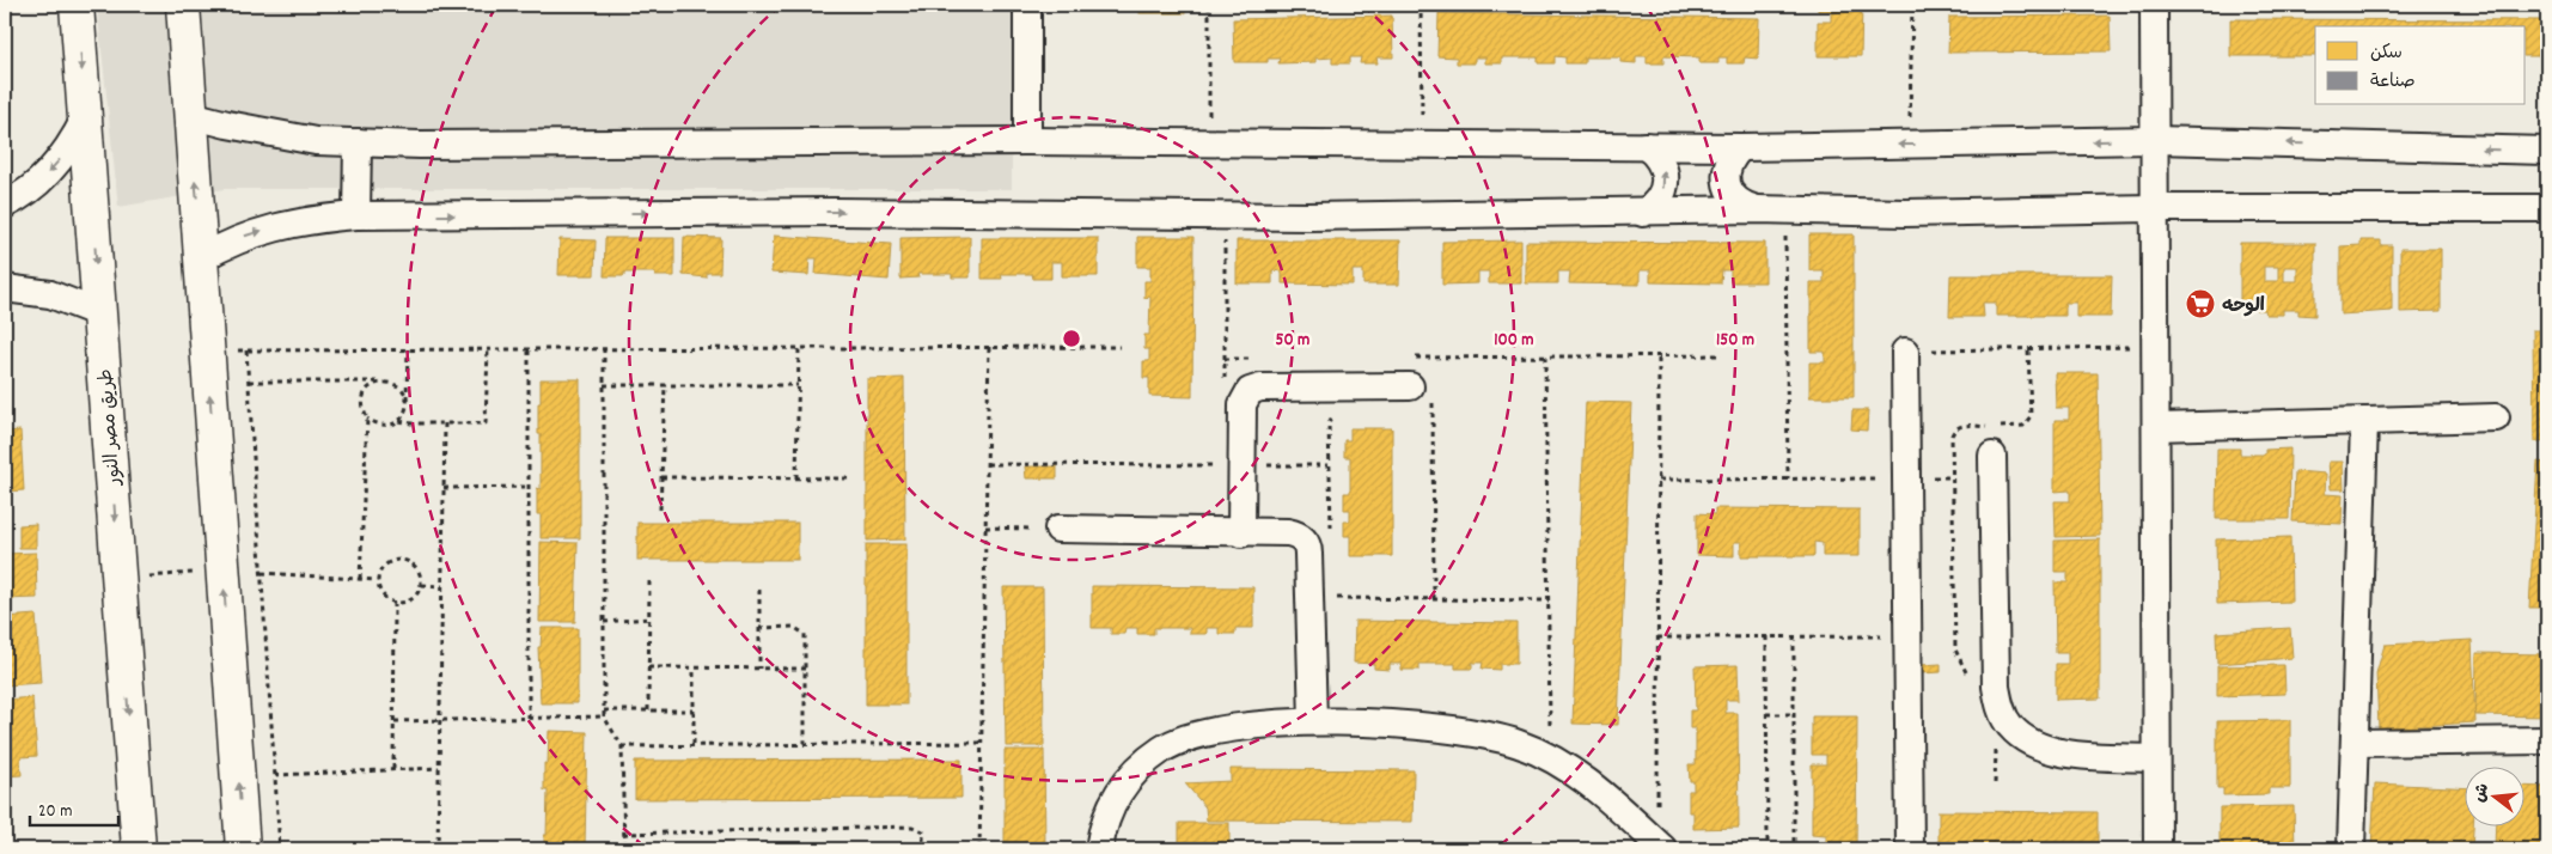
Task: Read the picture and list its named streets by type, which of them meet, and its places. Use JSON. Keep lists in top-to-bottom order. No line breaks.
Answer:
{"streets":{"street":["طريق مصر النور"]},"places":{"supermarket":["الوحه"]},"legend":["سكن","صناعة"],"scale_bar":"20 m","north":"left","rings":["50 m","100 m","150 m"]}
